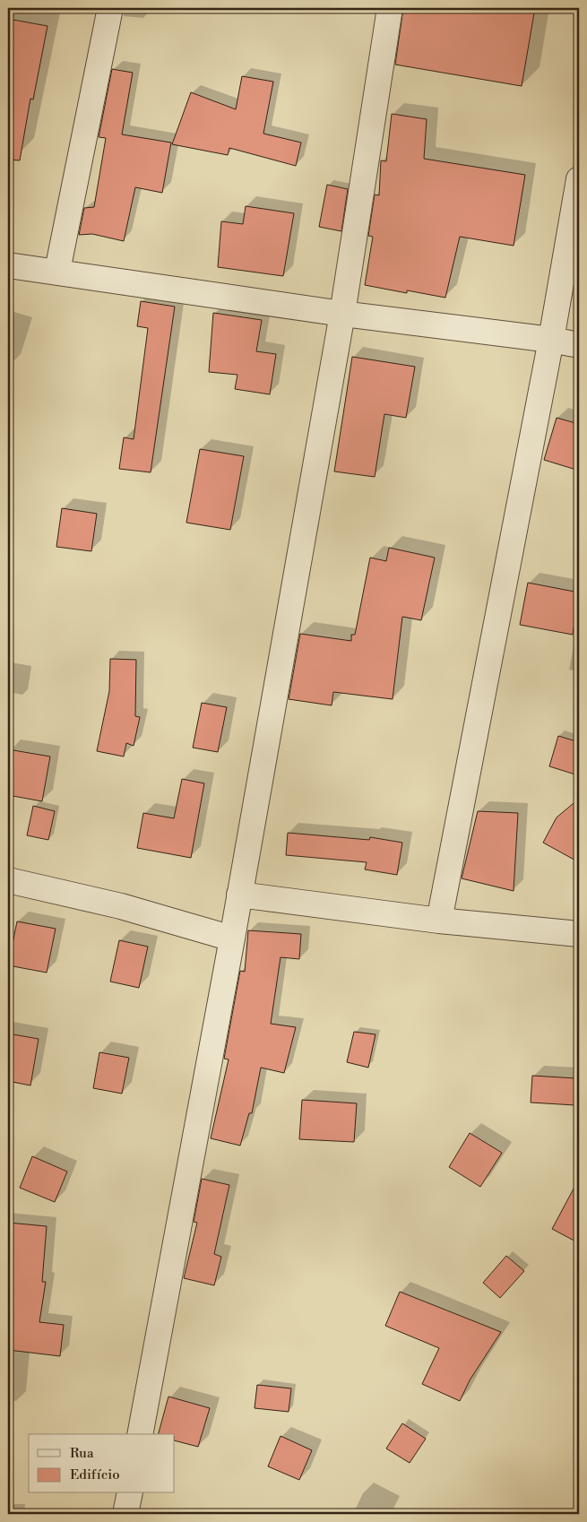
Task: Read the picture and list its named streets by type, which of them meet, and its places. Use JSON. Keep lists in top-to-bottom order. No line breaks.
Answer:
{"legend":["Rua","Edifício"]}
